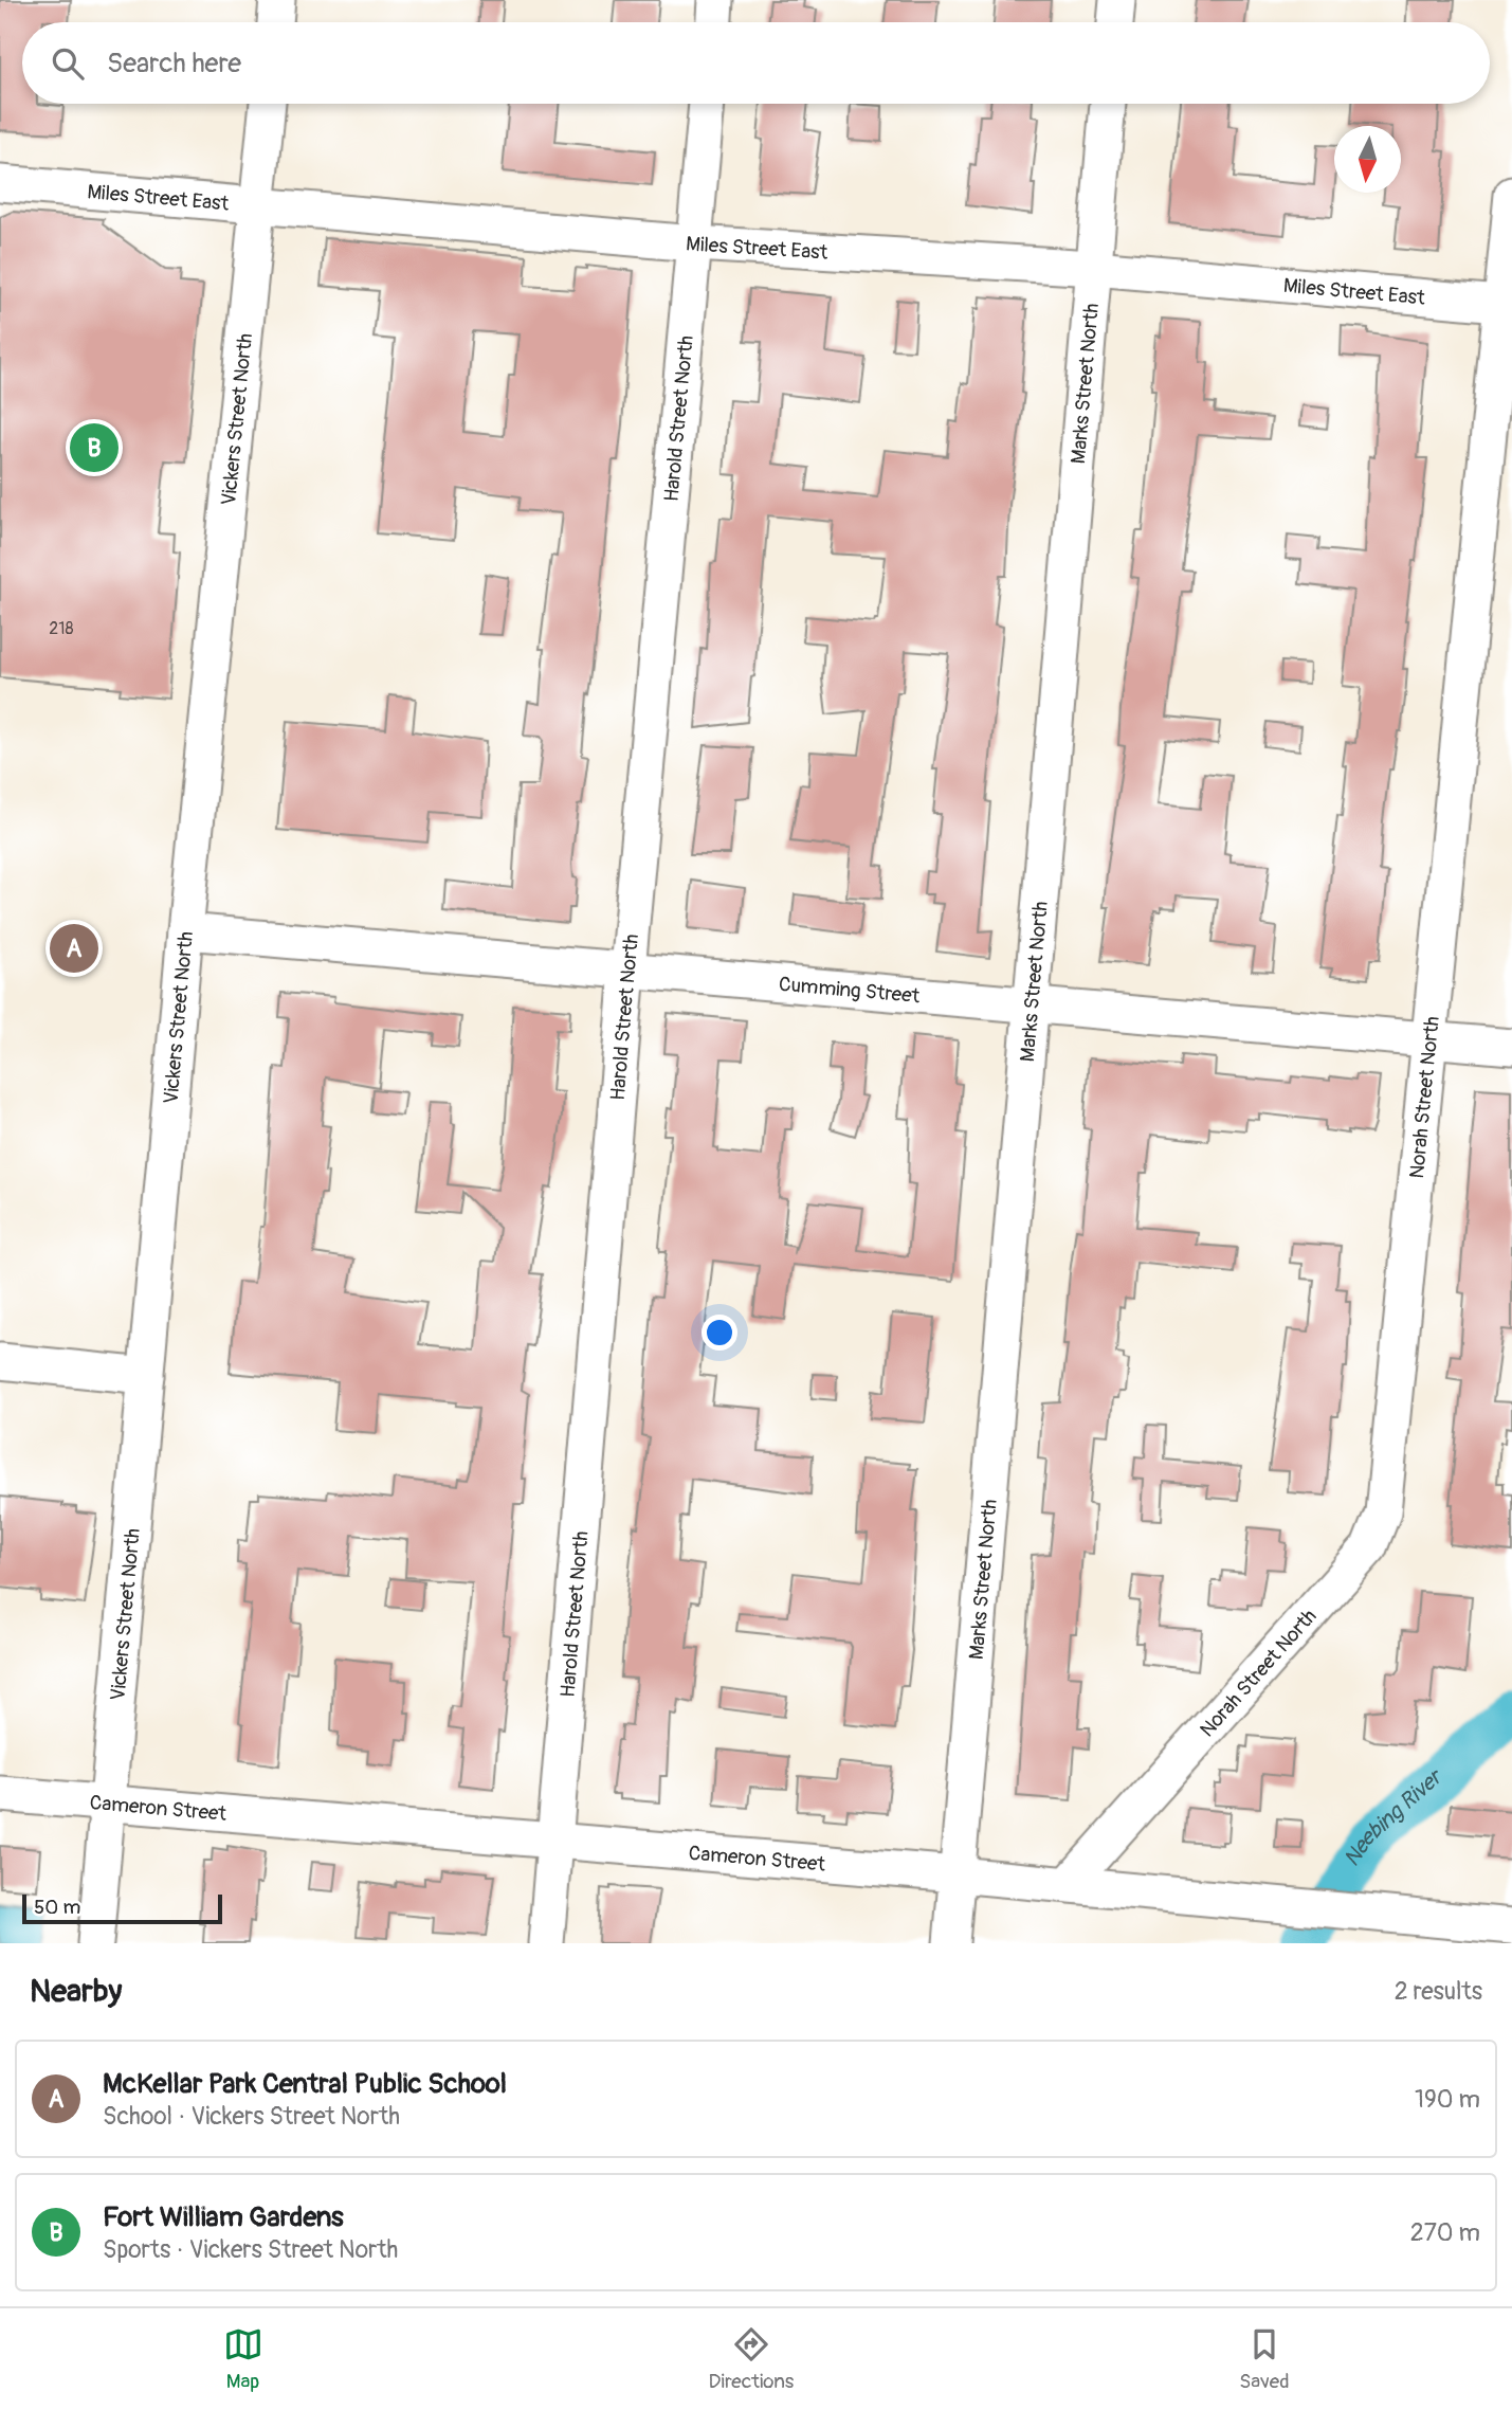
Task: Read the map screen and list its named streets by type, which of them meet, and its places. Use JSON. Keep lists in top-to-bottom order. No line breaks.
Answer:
{"streets":{"street":["Miles Street East","Marks Street North","Vickers Street North","Harold Street North","Cumming Street","Norah Street North","Cameron Street"]},"crossings":[["Miles Street East","Marks Street North"],["Miles Street East","Vickers Street North"],["Miles Street East","Harold Street North"],["Miles Street East","Norah Street North"],["Marks Street North","Cumming Street"],["Marks Street North","Cameron Street"],["Vickers Street North","Cumming Street"],["Vickers Street North","Cameron Street"],["Harold Street North","Cumming Street"],["Harold Street North","Cameron Street"],["Cumming Street","Norah Street North"],["Norah Street North","Cameron Street"]],"water":["Neebing River"],"house_numbers":["218"],"scale_bar":"50 m","north":"bottom","page":{"search":"Search here","pins":["B","A"],"scale":"50 m","heading":["Nearby","2 results"],"list":[{"mark":"A","name":"McKellar Park Central Public School","note":"School · Vickers Street North","value":"190 m"},{"mark":"B","name":"Fort William Gardens","note":"Sports · Vickers Street North","value":"270 m"}],"nav":["Map","Directions","Saved"]}}
